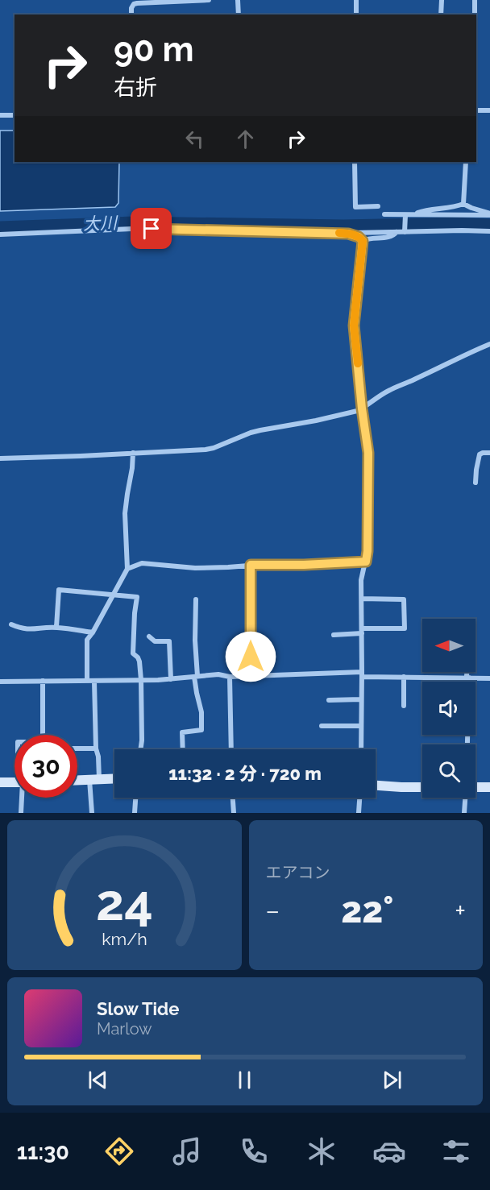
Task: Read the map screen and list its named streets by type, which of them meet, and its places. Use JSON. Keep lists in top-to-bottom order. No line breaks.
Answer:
{"water":["大川"],"north":"left","page":{"turn":["90 m","右折"],"limit":"30","trip":"11:32 · 2 分 · 720 m","tile":"エアコン","heat":["−","22°","+"],"song":["Slow Tide","Marlow"],"tabs":"11:30","gauge":["24","km/h"]}}
